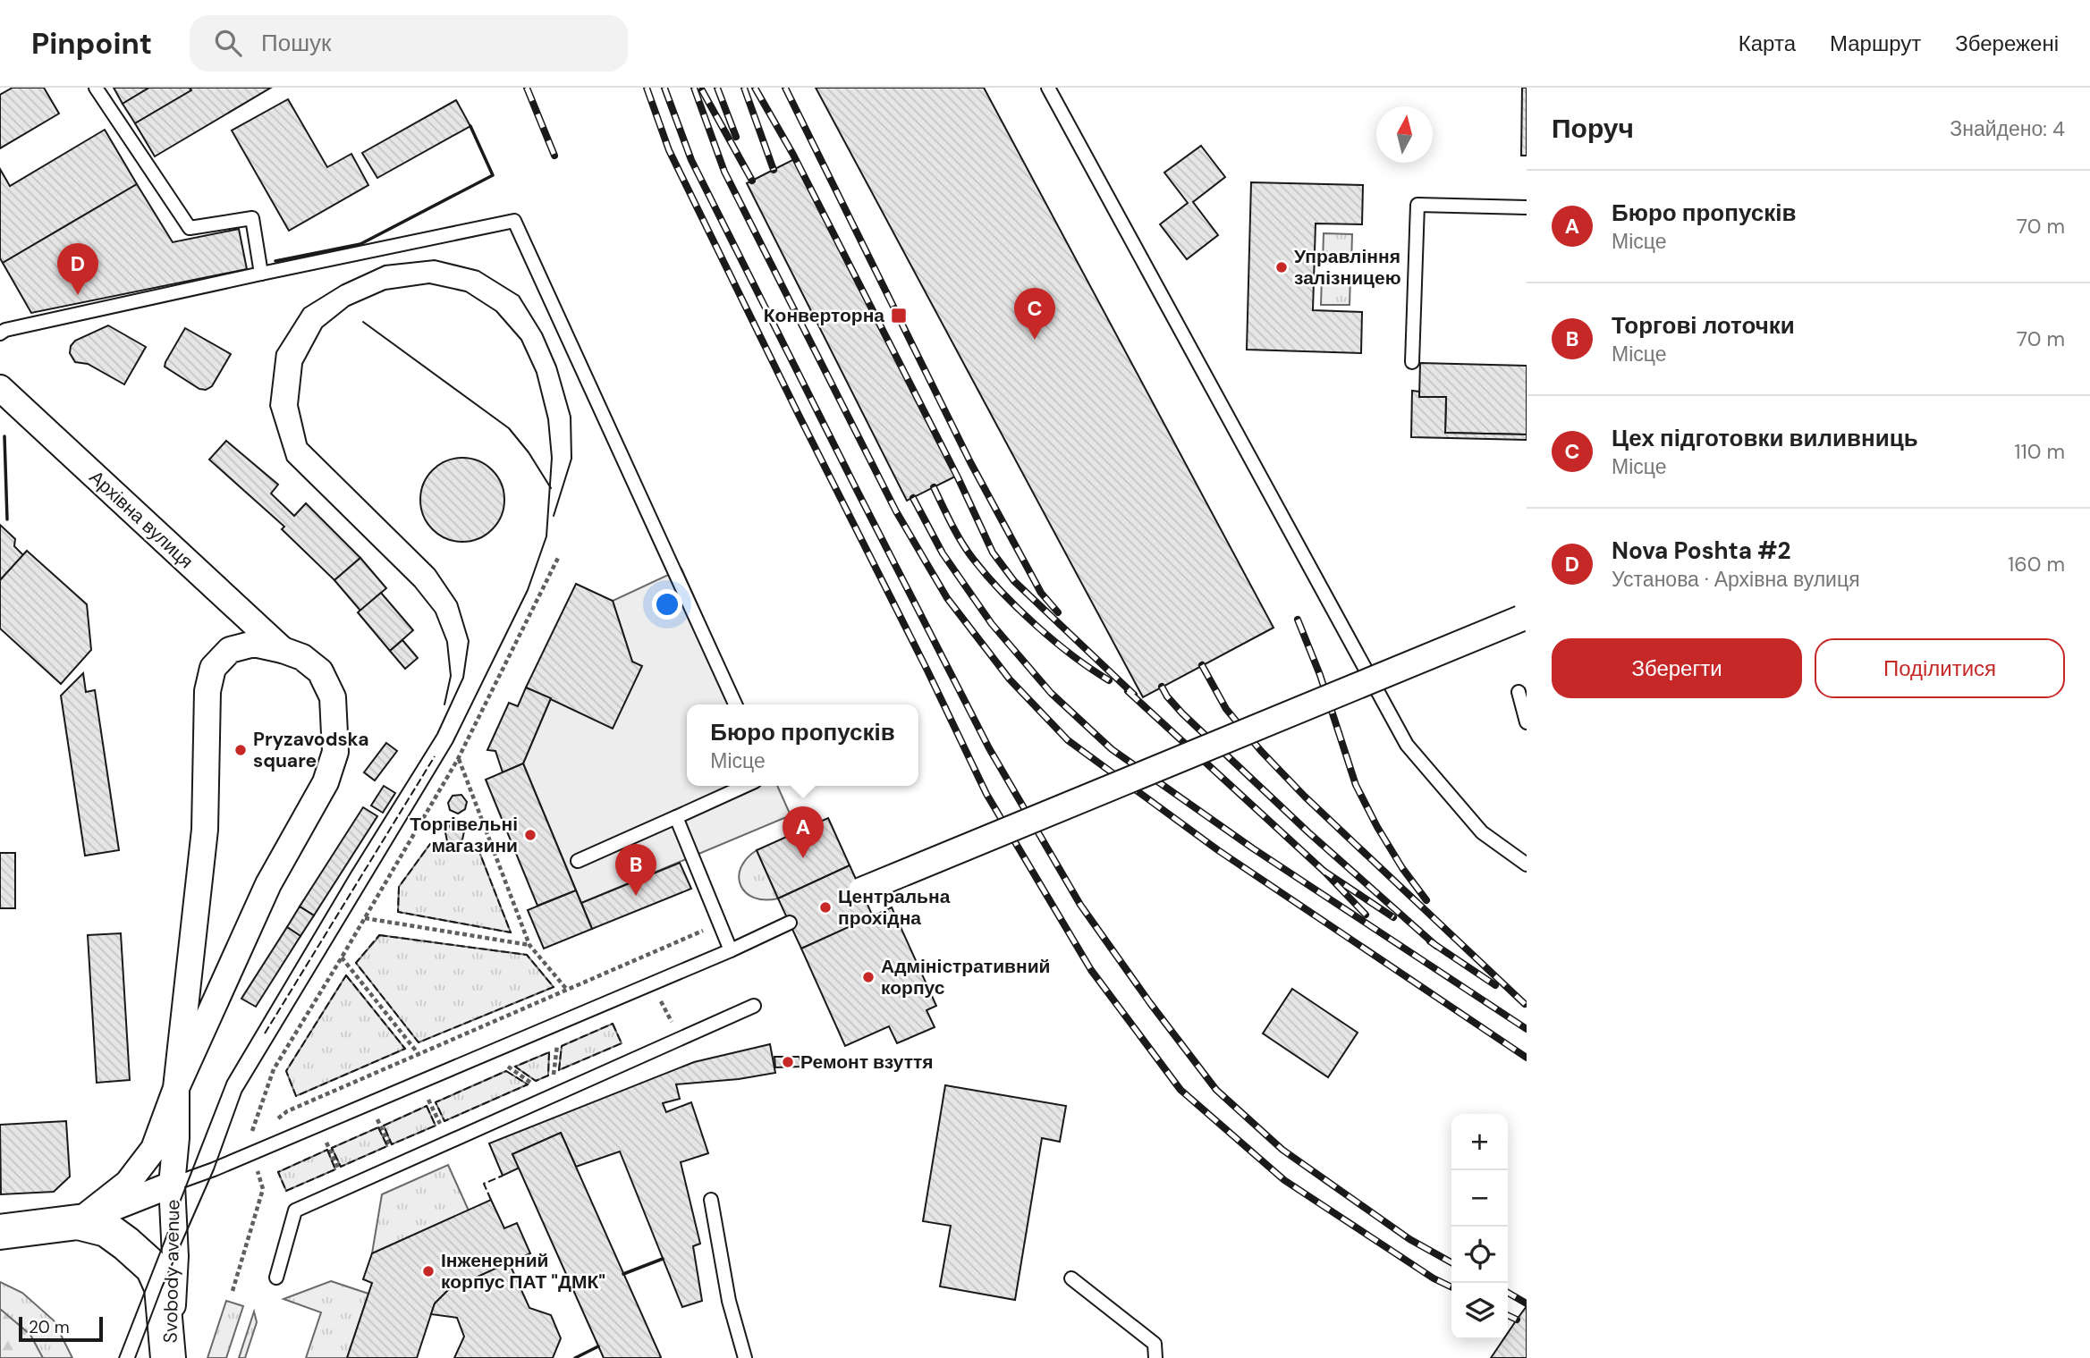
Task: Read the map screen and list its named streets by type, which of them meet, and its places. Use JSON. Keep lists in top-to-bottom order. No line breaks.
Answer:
{"streets":{"street":["Архівна вулиця","Svobody avenue"]},"places":{"other":["Управління залізницею","Pryzavodska square","Торгівельні магазини","Центральна прохідна","Адміністративний корпус","Ремонт взуття","Інженерний корпус ПАТ \"ДМК\""],"transit":["Конверторна"]},"scale_bar":"20 m","north":"top","page":{"header":"Pinpoint","search":"Пошук","nav":["Карта","Маршрут","Збережені"],"heading":["Поруч","Знайдено: 4"],"list":[{"mark":"A","name":"Бюро пропусків","note":"Місце","value":"70 m"},{"mark":"B","name":"Торгові лоточки","note":"Місце","value":"70 m"},{"mark":"C","name":"Цех підготовки виливниць","note":"Місце","value":"110 m"},{"mark":"D","name":"Nova Poshta #2","note":"Установа · Архівна вулиця","value":"160 m"}],"pins":["D","C","A","B"],"buttons":["Зберегти","Поділитися"],"popup":["Бюро пропусків","Місце"],"map_buttons":["+","−"],"scale":"20 m"}}
